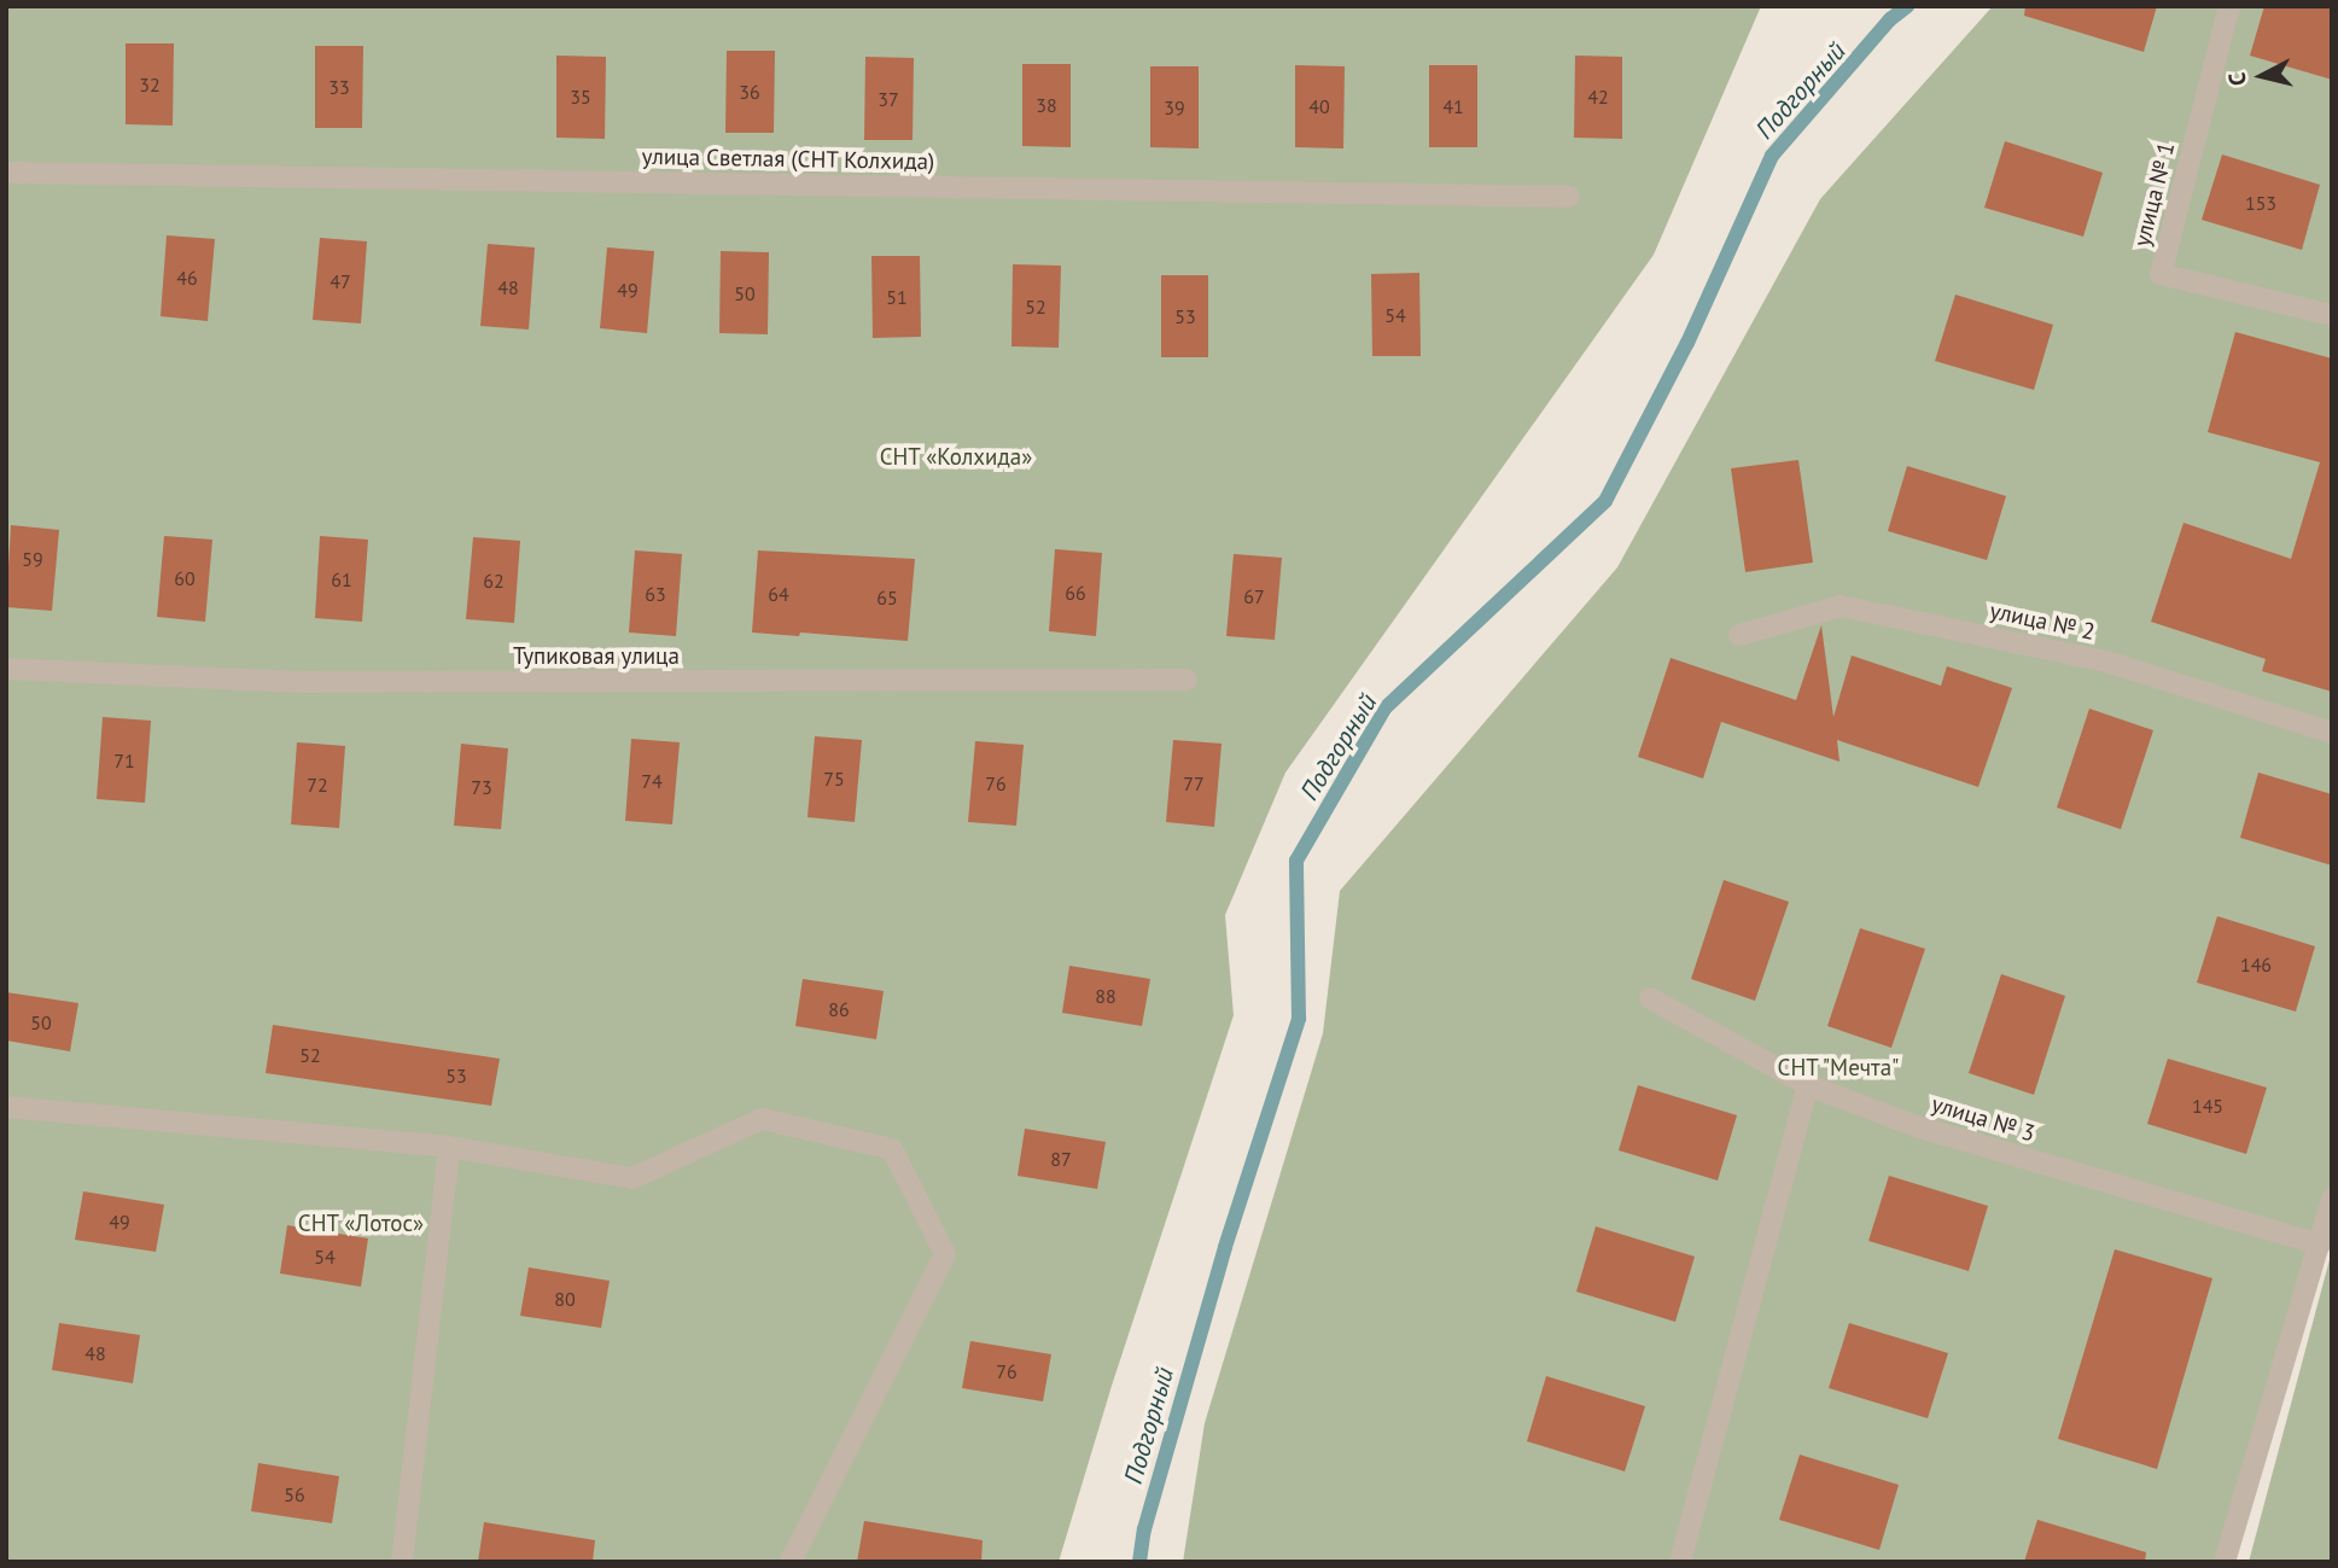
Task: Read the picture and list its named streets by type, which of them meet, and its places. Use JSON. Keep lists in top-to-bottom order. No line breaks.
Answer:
{"streets":{"street":["улица Светлая (СНТ Колхида)","улица № 1","улица № 2","Тупиковая улица","улица № 3"]},"water":["Подгорный"],"parks":["СНТ «Колхида»","СНТ \"Мечта\"","СНТ «Лотос»"],"house_numbers":["32","33","36","35","42","37","38","40","41","39","153","46","47","48","49","50","51","52","54","53","59","60","61","62","66","63","64","67","65","71","75","74","76","77","72","73","146","88","86","50","52","53","145","87","49","54","80","48","76","56"],"north":"left"}
